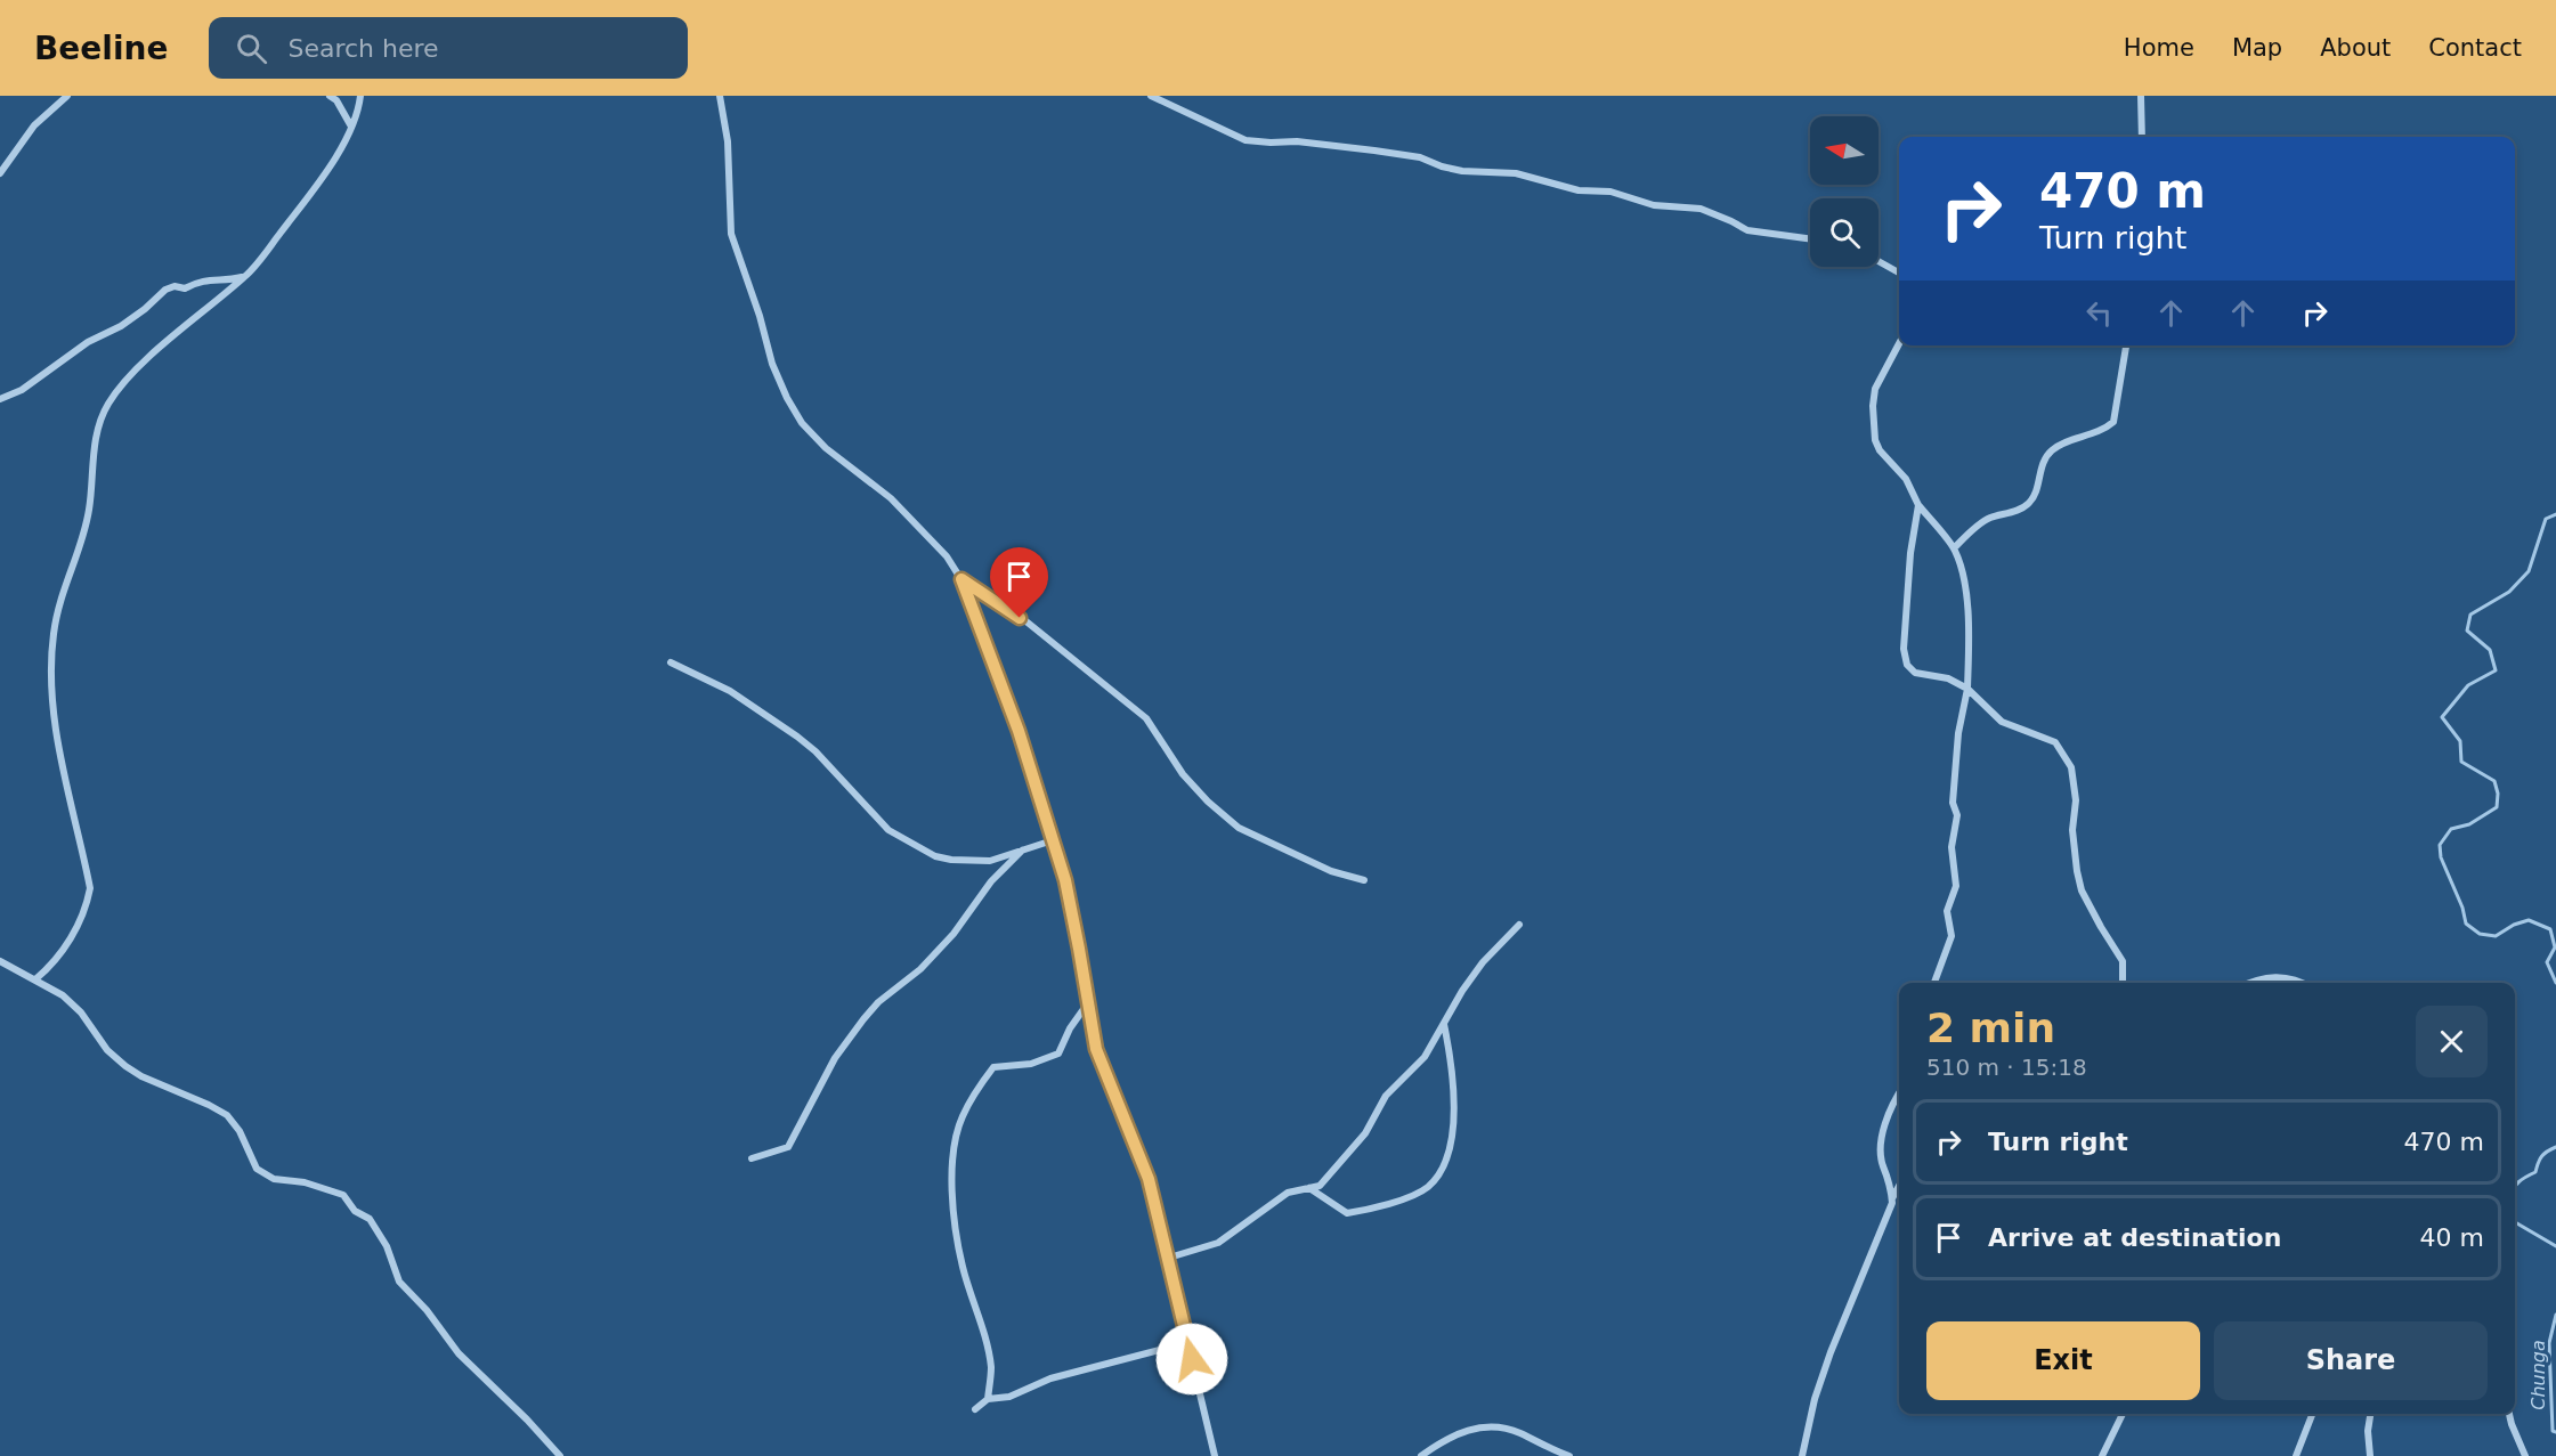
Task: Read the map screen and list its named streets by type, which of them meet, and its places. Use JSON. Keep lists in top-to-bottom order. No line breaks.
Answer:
{"water":["Chunga"],"north":"left","page":{"header":"Beeline","search":"Search here","nav":["Home","Map","About","Contact"],"turn":["470 m","Turn right"],"heading":["2 min","510 m · 15:18"],"list":[{"name":"Turn right","value":"470 m"},{"name":"Arrive at destination","value":"40 m"}],"buttons":["Exit","Share"]}}
